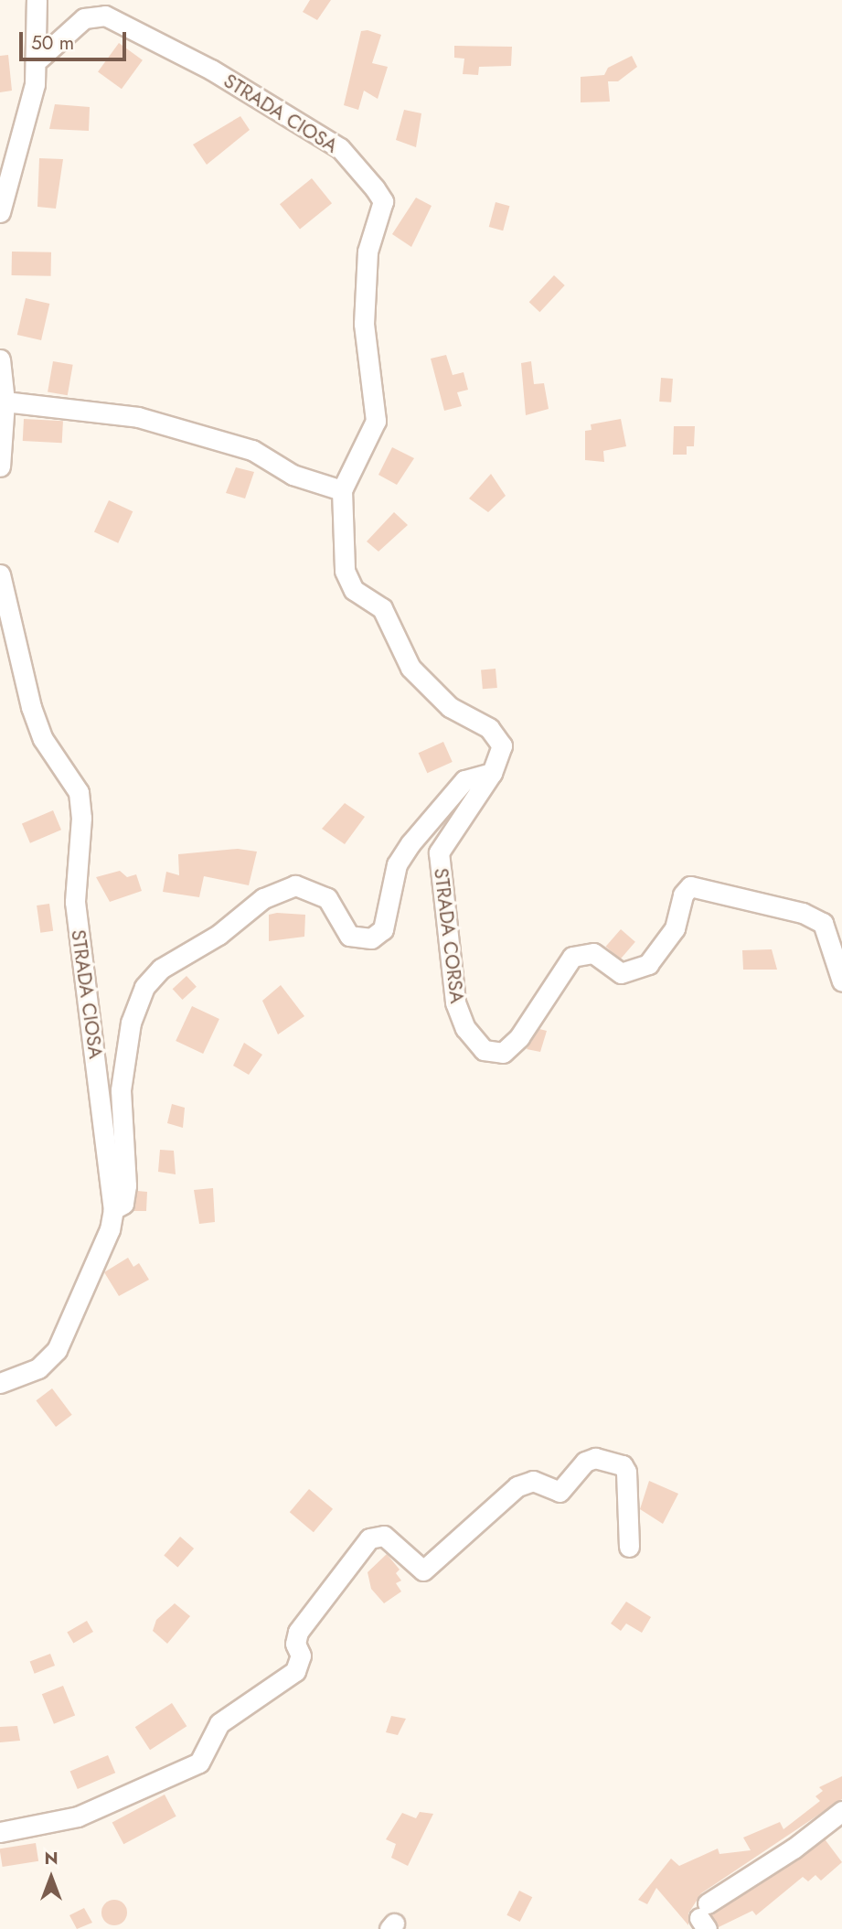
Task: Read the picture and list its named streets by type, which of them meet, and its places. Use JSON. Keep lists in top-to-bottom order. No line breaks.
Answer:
{"streets":{"street":["STRADA CIOSA","STRADA CORSA"]},"crossings":[["STRADA CIOSA","STRADA CORSA"]],"scale_bar":"50 m","north":"top"}
